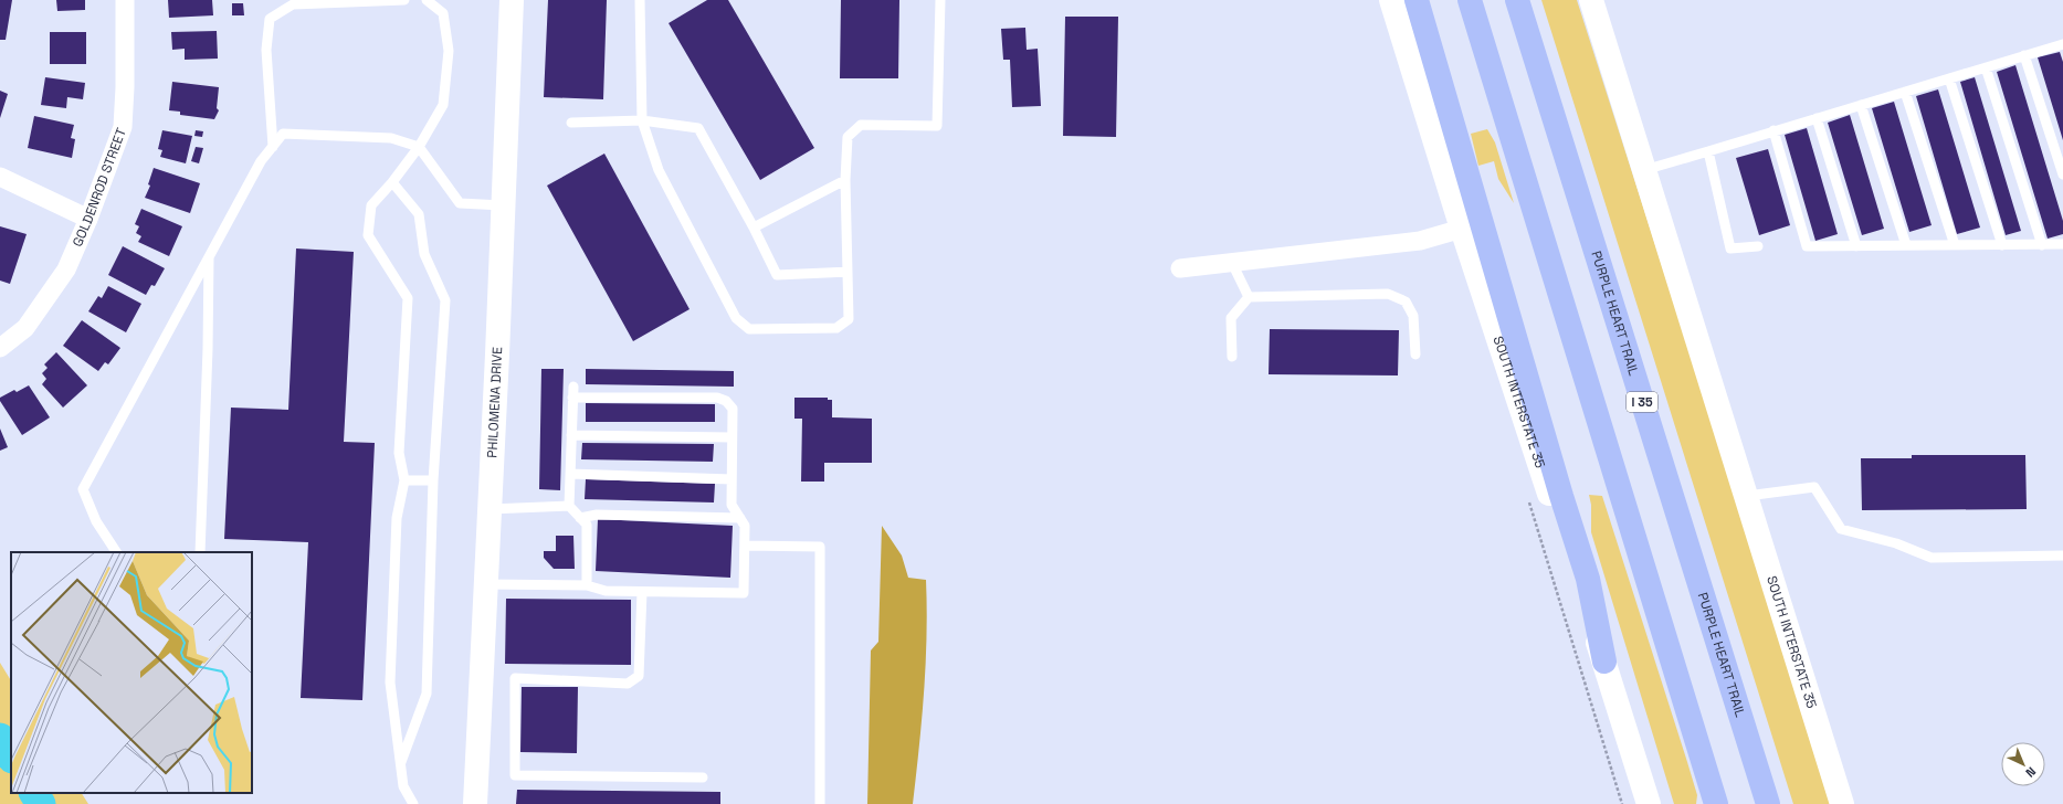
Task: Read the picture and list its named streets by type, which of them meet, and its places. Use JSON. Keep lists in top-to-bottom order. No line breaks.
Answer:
{"streets":{"highway":["PURPLE HEART TRAIL","I 35"],"main road":["PHILOMENA DRIVE","SOUTH INTERSTATE 35"],"street":["GOLDENROD STREET"]},"north":"bottom right"}
